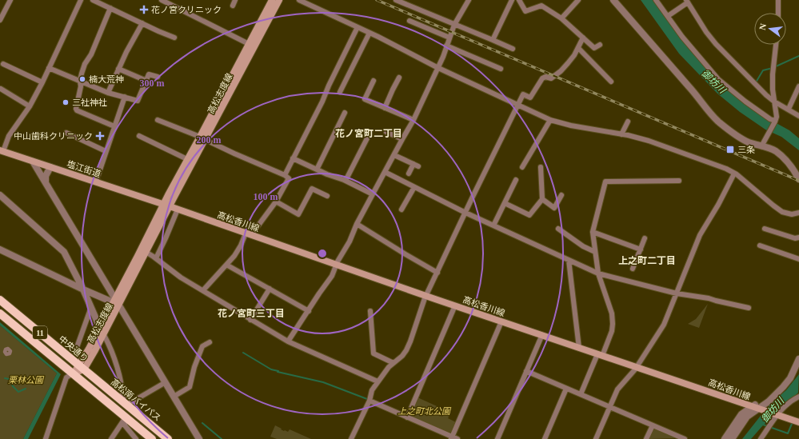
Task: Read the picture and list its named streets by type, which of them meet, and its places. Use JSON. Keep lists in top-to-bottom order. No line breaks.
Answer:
{"streets":{"highway":["11","中央通り","高松南バイパス"],"main road":["高松志度線","塩江街道","高松香川線"]},"crossings":[["高松志度線","塩江街道"],["高松志度線","高松香川線"],["高松志度線","11"],["高松志度線","中央通り"],["塩江街道","高松香川線"],["中央通り","高松南バイパス"]],"districts":["花ノ宮町二丁目","上之町二丁目","花ノ宮町三丁目"],"water":["御坊川"],"parks":["栗林公園","上之町北公園"],"places":{"health":["花ノ宮クリニック","中山歯科クリニック"],"other":["楠大荒神","三社神社"],"transit":["三条"]},"north":"left","rings":["300 m","200 m","100 m"]}
